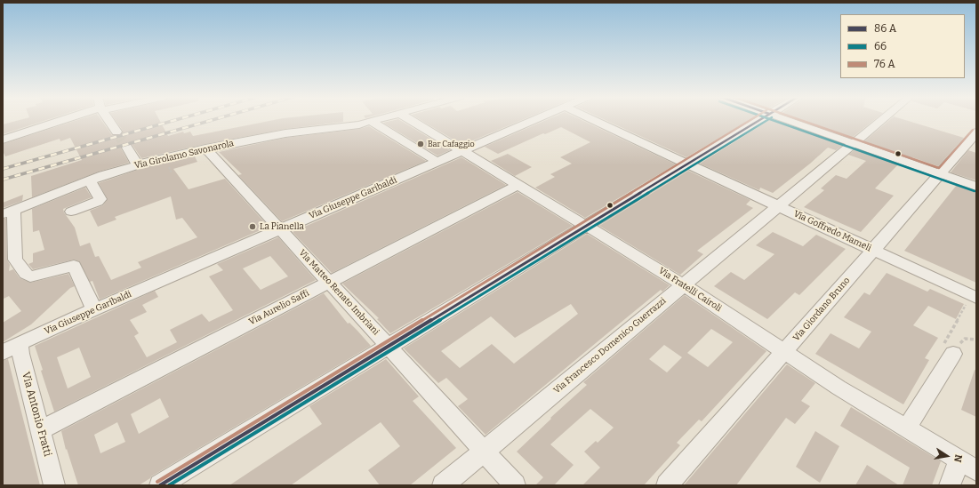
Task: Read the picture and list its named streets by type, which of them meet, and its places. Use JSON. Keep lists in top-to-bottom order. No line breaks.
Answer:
{"streets":{"street":["Via Girolamo Savonarola","Via Giuseppe Garibaldi","Via Goffredo Mameli","Via Fratelli Cairoli","Via Matteo Renato Imbriani","Via Aurelio Saffi","Via Giordano Bruno","Via Francesco Domenico Guerrazzi","Via Antonio Fratti"]},"crossings":[["Via Girolamo Savonarola","Via Matteo Renato Imbriani"],["Via Giuseppe Garibaldi","Via Fratelli Cairoli"],["Via Giuseppe Garibaldi","Via Matteo Renato Imbriani"],["Via Giuseppe Garibaldi","Via Antonio Fratti"],["Via Goffredo Mameli","Via Giordano Bruno"],["Via Goffredo Mameli","Via Francesco Domenico Guerrazzi"],["Via Fratelli Cairoli","Via Aurelio Saffi"],["Via Fratelli Cairoli","Via Giordano Bruno"],["Via Fratelli Cairoli","Via Francesco Domenico Guerrazzi"],["Via Matteo Renato Imbriani","Via Aurelio Saffi"],["Via Matteo Renato Imbriani","Via Francesco Domenico Guerrazzi"],["Via Aurelio Saffi","Via Antonio Fratti"]],"places":["Bar Cafaggio","La Pianella"],"lines":["transit line 66"],"legend":["86 A","66","76 A"],"north":"right"}
